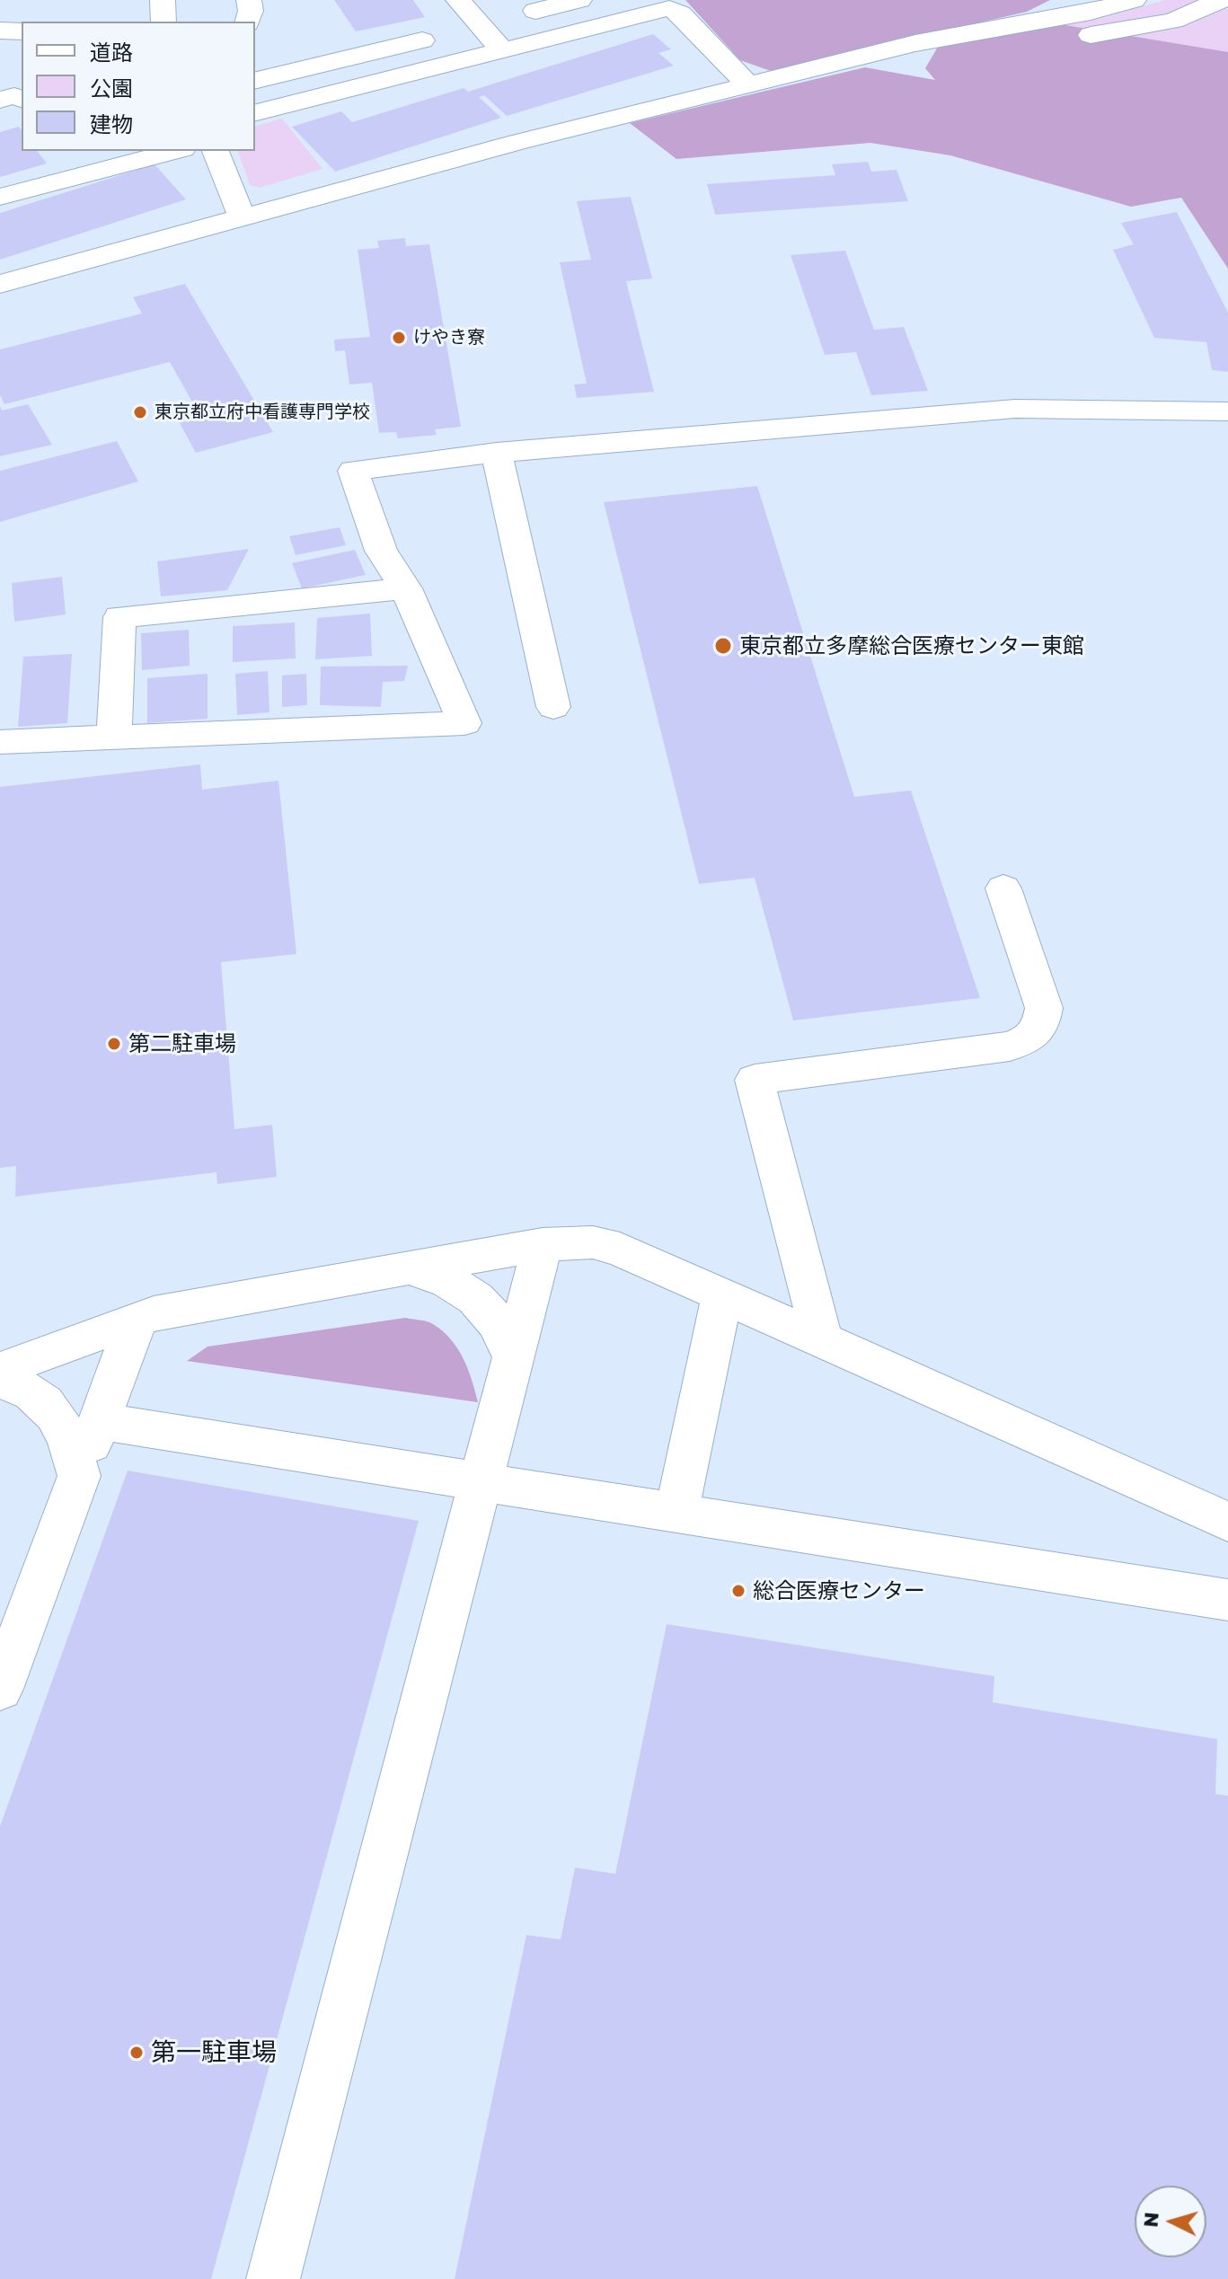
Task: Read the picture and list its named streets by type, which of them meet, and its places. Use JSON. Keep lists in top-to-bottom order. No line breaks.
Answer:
{"places":["けやき寮","東京都立府中看護専門学校","東京都立多摩総合医療センター東館","第二駐車場","総合医療センター","第一駐車場"],"legend":["道路","公園","建物"],"north":"left"}
